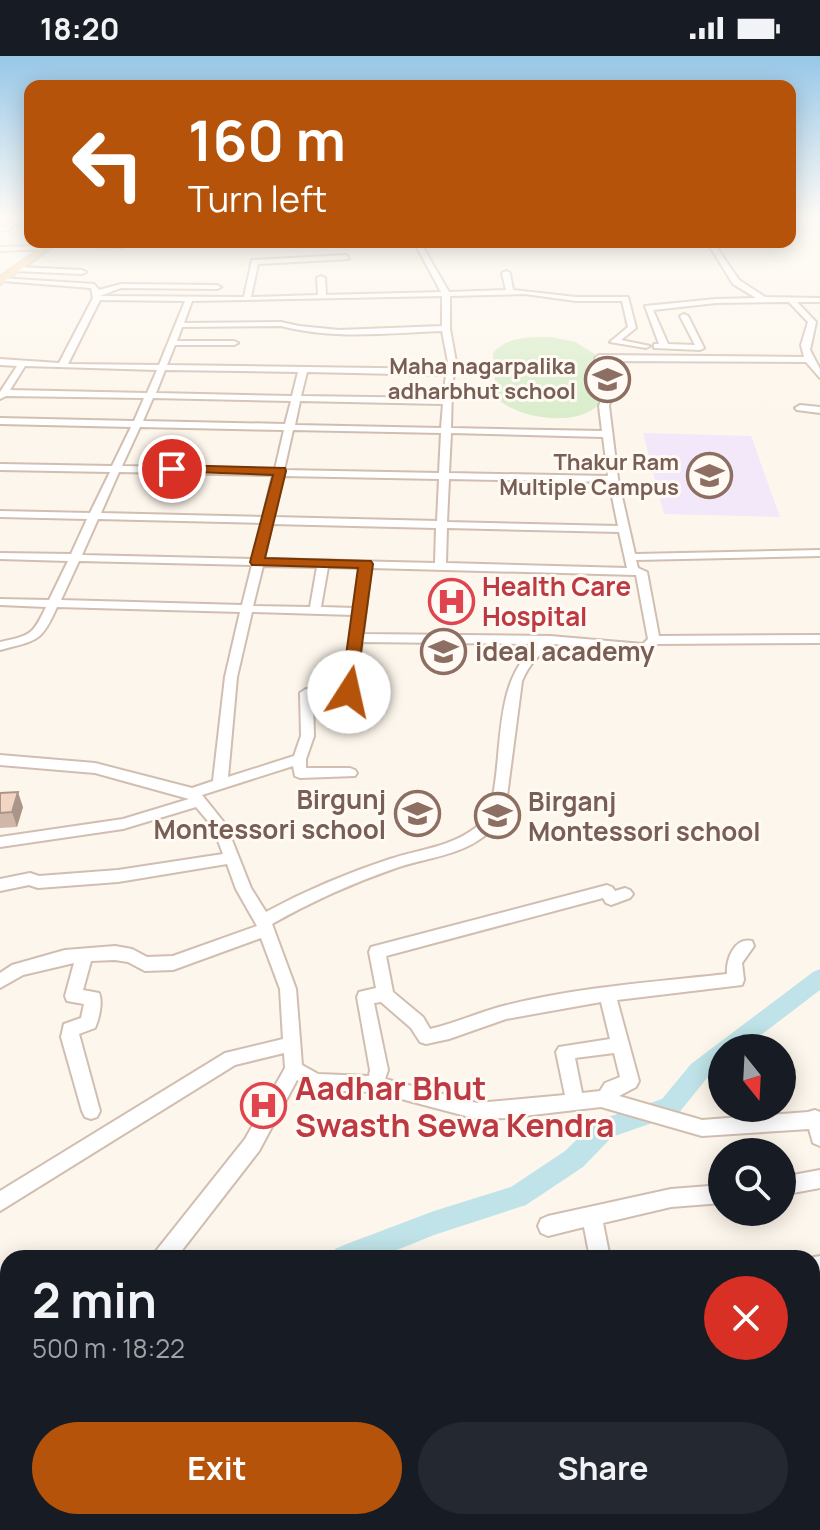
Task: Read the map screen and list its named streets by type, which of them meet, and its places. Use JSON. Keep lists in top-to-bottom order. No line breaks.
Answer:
{"places":{"school or university":["Maha nagarpalika adharbhut school","Thakur Ram Multiple Campus","ideal academy","Birgunj Montessori school","Birganj Montessori school"],"hospital":["Health Care Hospital","Aadhar Bhut Swasth Sewa Kendra"]},"north":"bottom","page":{"status":"18:20","turn":["160 m","Turn left"],"heading":["2 min","500 m · 18:22"],"buttons":["Exit","Share"]}}
